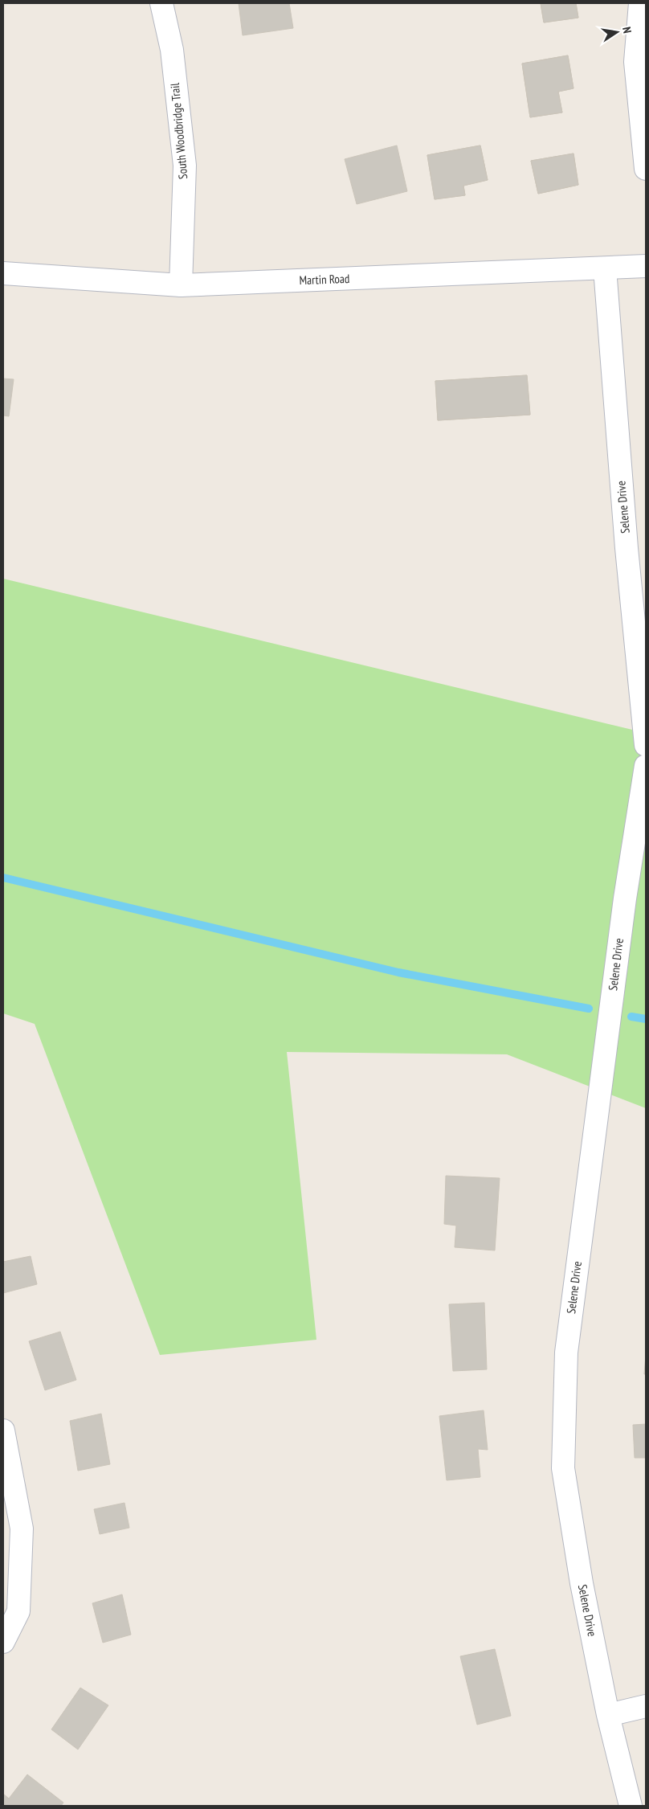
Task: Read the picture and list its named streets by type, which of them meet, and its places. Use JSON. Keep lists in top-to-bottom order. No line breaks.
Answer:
{"streets":{"street":["South Woodbridge Trail","Martin Road","Selene Drive"]},"crossings":[["South Woodbridge Trail","Martin Road"],["Martin Road","Selene Drive"]],"north":"right"}
